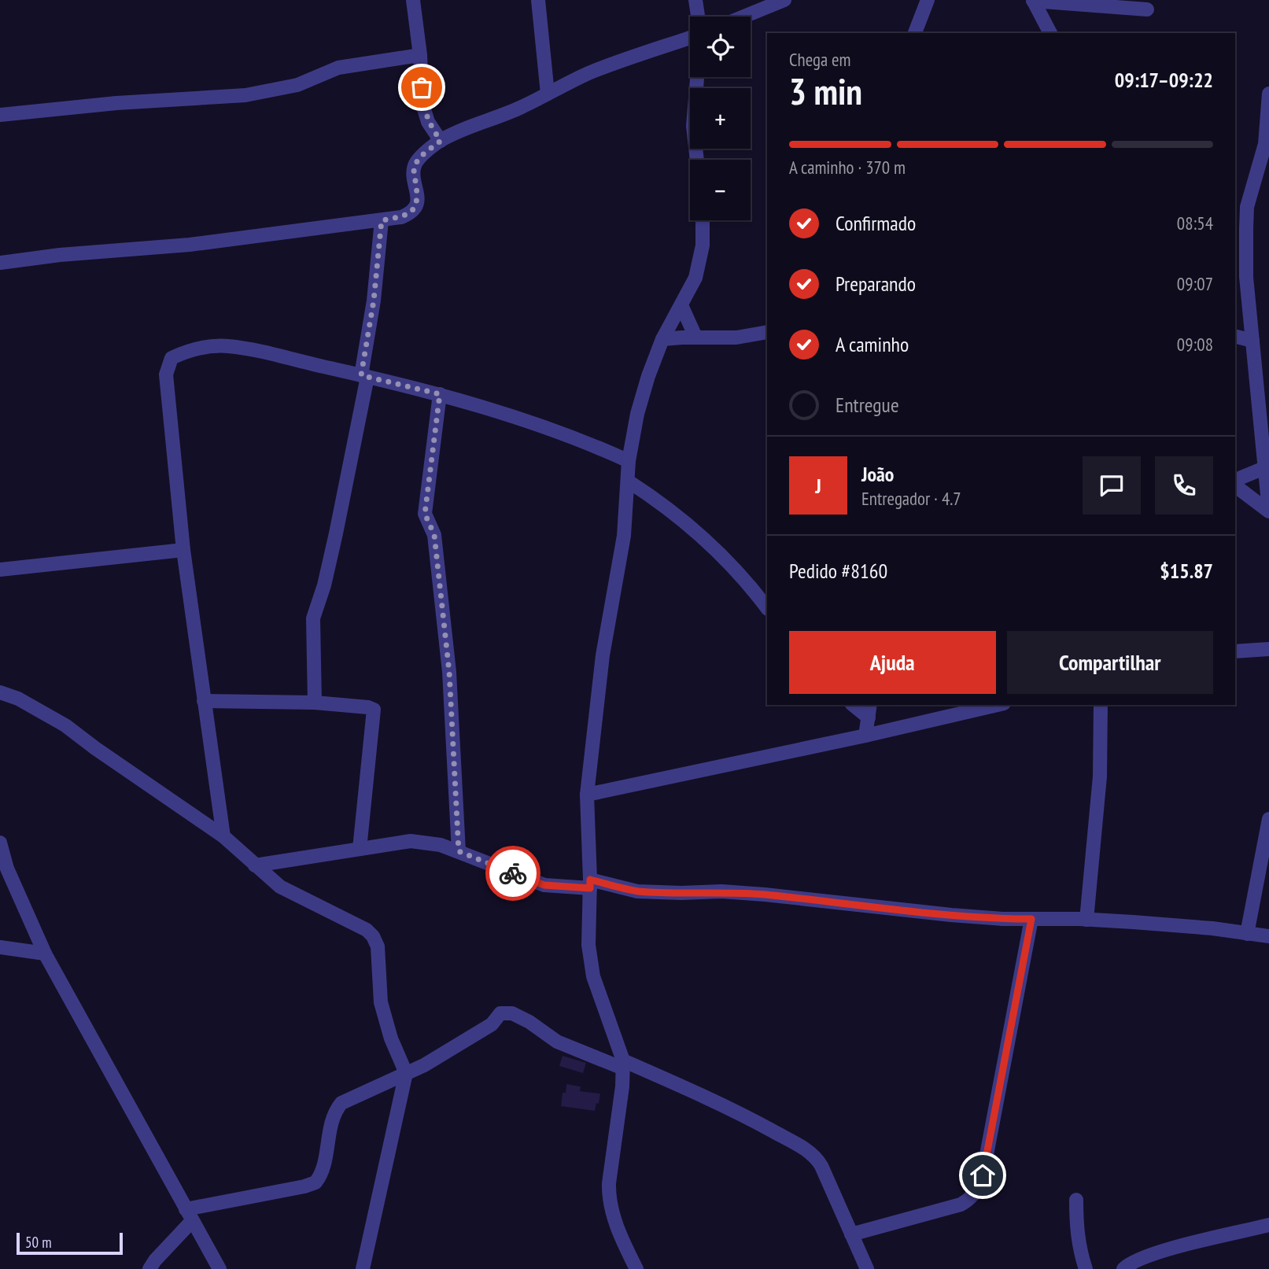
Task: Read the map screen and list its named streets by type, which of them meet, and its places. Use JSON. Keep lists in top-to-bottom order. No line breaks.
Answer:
{"scale_bar":"50 m","page":{"map_buttons":["+","−"],"heading":["3 min","Chega em","09:17–09:22"],"panel":["João","Entregador · 4.7","Pedido #8160","$15.87"],"bar":"A caminho · 370 m","list":[["Confirmado","08:54"],["Preparando","09:07"],["A caminho","09:08"],"Entregue"],"round":"J","buttons":["Ajuda","Compartilhar"],"scale":"50 m"}}
